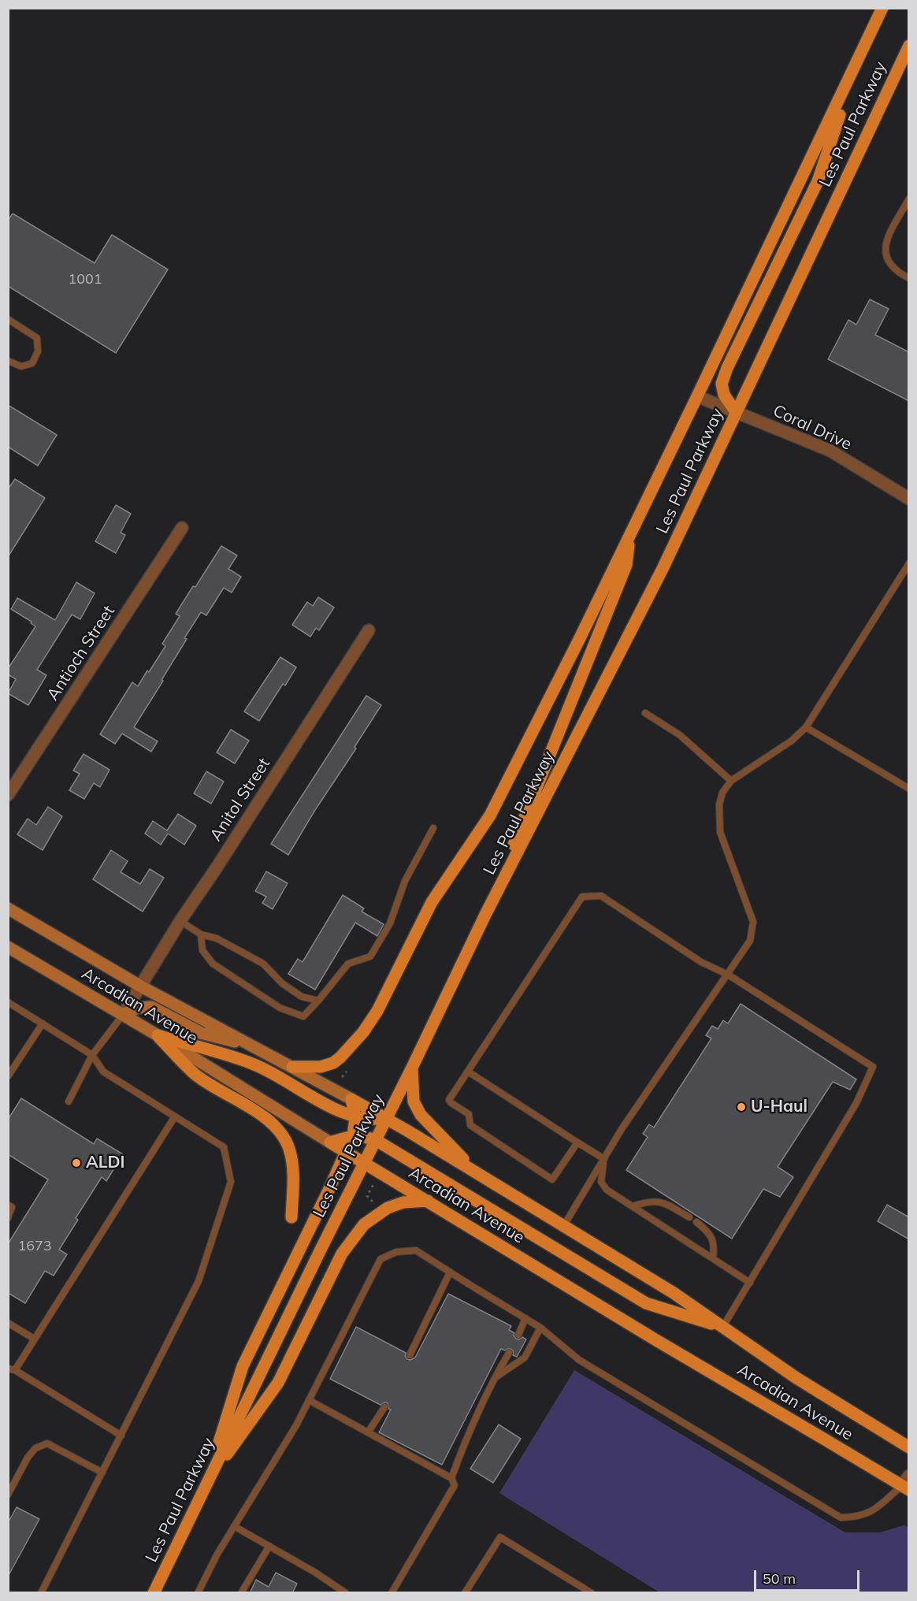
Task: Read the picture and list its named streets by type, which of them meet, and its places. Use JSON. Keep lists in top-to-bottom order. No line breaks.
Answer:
{"streets":{"main road":["Les Paul Parkway","Arcadian Avenue"],"street":["Coral Drive","Antioch Street","Anitol Street"]},"crossings":[["Les Paul Parkway","Coral Drive"],["Les Paul Parkway","Arcadian Avenue"],["Anitol Street","Arcadian Avenue"]],"places":["U-Haul","ALDI"],"house_numbers":["1001","1673"],"scale_bar":"50 m"}
